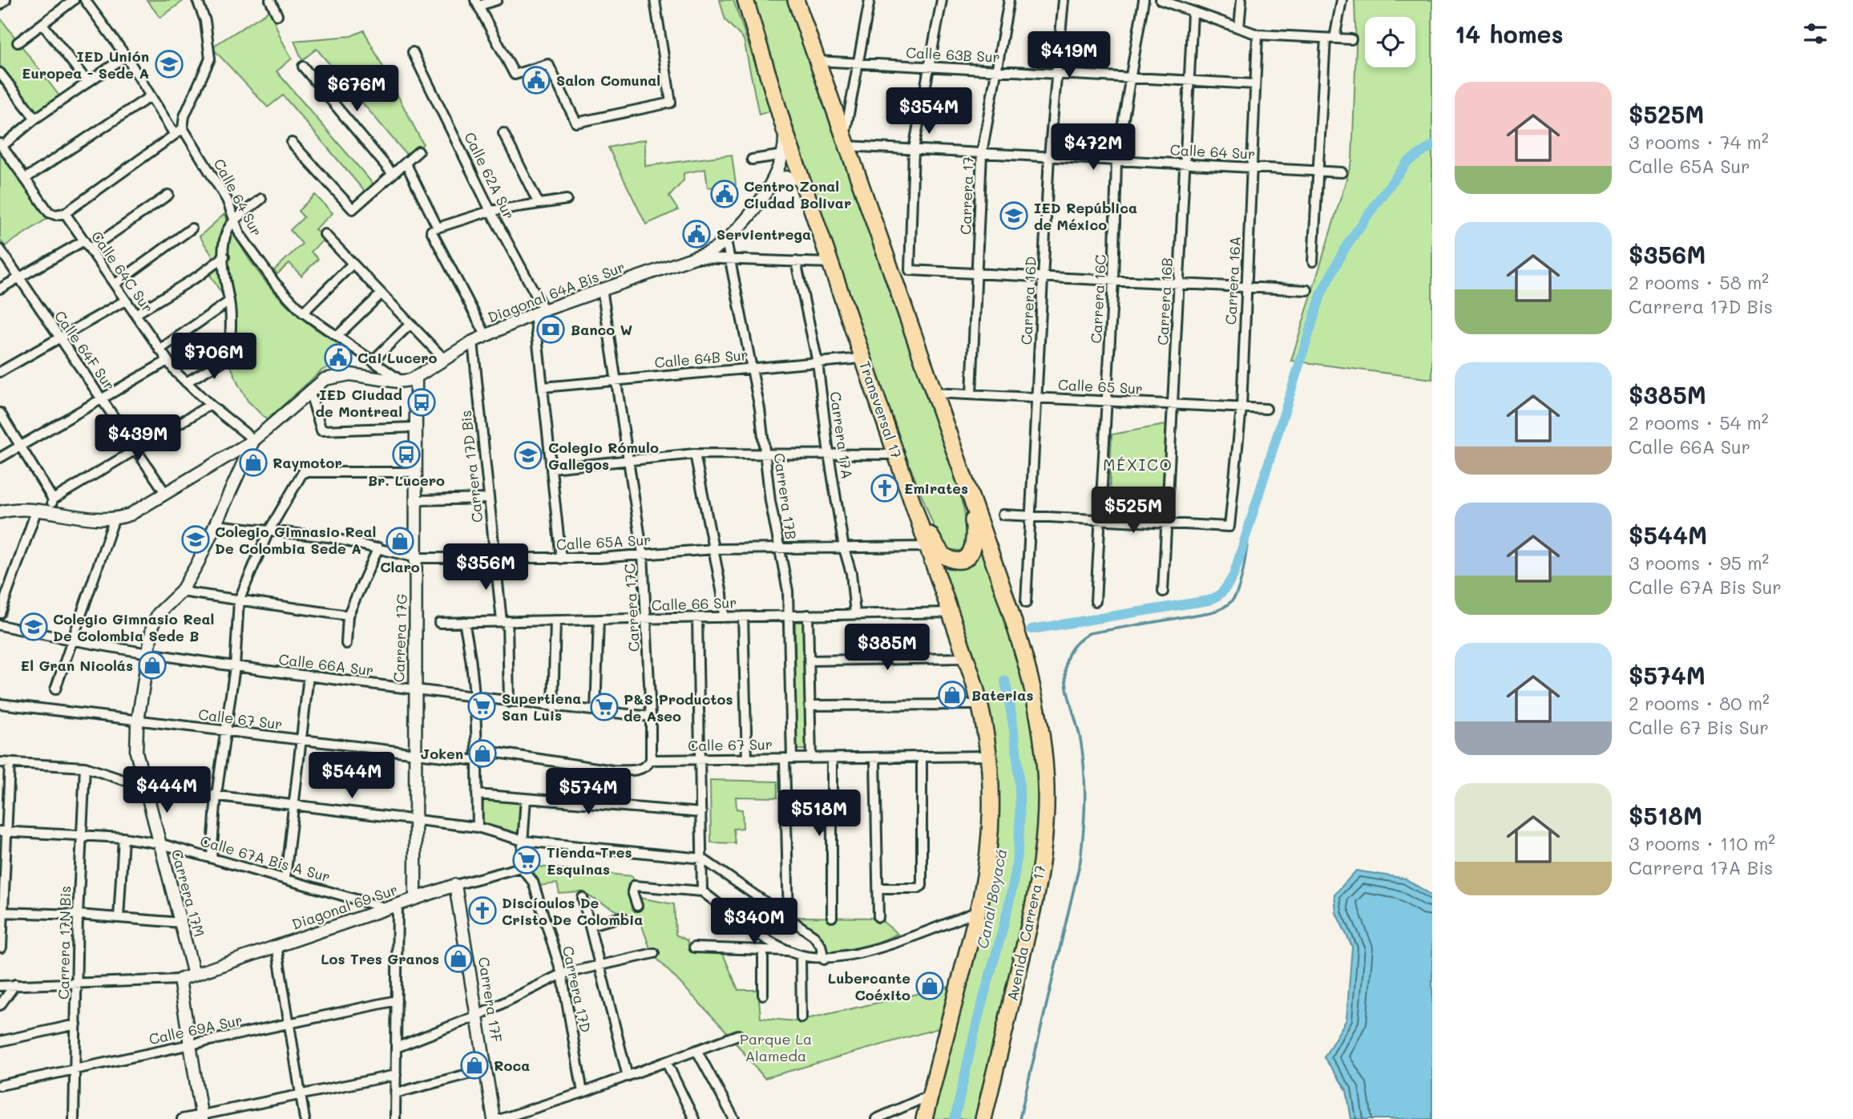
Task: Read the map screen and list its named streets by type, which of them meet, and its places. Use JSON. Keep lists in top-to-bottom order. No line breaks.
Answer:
{"streets":{"highway":["Transversal 17","Avenida Carrera 17"],"street":["Calle 63B Sur","Calle 64 Sur","Calle 62A Sur","Carrera 17","Calle 64C Sur","Carrera 16A","Diagonal 64A Bis Sur","Carrera 16C","Carrera 16D","Carrera 16B","Calle 64F Sur","Calle 64B Sur","Calle 65 Sur","Carrera 17A","Carrera 17D Bis","Carrera 17B","Calle 65A Sur","Calle 66 Sur","Carrera 17C","Carrera 17G","Calle 66A Sur","Calle 67 Sur","Calle 67A Bis A Sur","Carrera 17M","Diagonal 69 Sur","Carrera 17N Bis","Carrera 17D","Carrera 17F","Calle 69A Sur"]},"crossings":[["Calle 63B Sur","Carrera 17"],["Calle 63B Sur","Carrera 16A"],["Calle 63B Sur","Carrera 16C"],["Calle 63B Sur","Carrera 16D"],["Calle 63B Sur","Carrera 16B"],["Calle 64 Sur","Carrera 17"],["Calle 64 Sur","Carrera 16A"],["Calle 64 Sur","Diagonal 64A Bis Sur"],["Calle 64 Sur","Carrera 16C"],["Calle 64 Sur","Carrera 16D"],["Calle 64 Sur","Carrera 16B"],["Calle 62A Sur","Diagonal 64A Bis Sur"],["Carrera 17","Calle 65 Sur"],["Calle 64C Sur","Carrera 17M"],["Carrera 16A","Carrera 16B"],["Carrera 16A","Calle 65 Sur"],["Diagonal 64A Bis Sur","Carrera 17D Bis"],["Diagonal 64A Bis Sur","Carrera 17B"],["Diagonal 64A Bis Sur","Carrera 17C"],["Diagonal 64A Bis Sur","Carrera 17G"],["Carrera 16C","Calle 65 Sur"],["Carrera 16D","Calle 65 Sur"],["Carrera 16B","Calle 65 Sur"],["Calle 64B Sur","Transversal 17"],["Calle 64B Sur","Carrera 17A"],["Calle 64B Sur","Carrera 17B"],["Calle 64B Sur","Carrera 17C"],["Transversal 17","Calle 65A Sur"],["Transversal 17","Calle 66 Sur"],["Transversal 17","Calle 67 Sur"],["Carrera 17A","Calle 65A Sur"],["Carrera 17A","Calle 66 Sur"],["Carrera 17D Bis","Calle 65A Sur"],["Carrera 17D Bis","Calle 66 Sur"],["Carrera 17D Bis","Calle 66A Sur"],["Carrera 17B","Calle 65A Sur"],["Carrera 17B","Calle 66 Sur"],["Carrera 17B","Calle 67 Sur"],["Calle 65A Sur","Carrera 17C"],["Calle 65A Sur","Carrera 17G"],["Calle 65A Sur","Carrera 17M"],["Calle 66 Sur","Carrera 17C"],["Carrera 17C","Calle 66A Sur"],["Carrera 17C","Calle 67 Sur"],["Carrera 17G","Calle 66A Sur"],["Carrera 17G","Calle 67 Sur"],["Carrera 17G","Diagonal 69 Sur"],["Calle 66A Sur","Carrera 17M"],["Calle 67 Sur","Carrera 17M"],["Calle 67A Bis A Sur","Carrera 17M"],["Calle 67A Bis A Sur","Diagonal 69 Sur"],["Calle 67A Bis A Sur","Carrera 17N Bis"],["Carrera 17M","Diagonal 69 Sur"],["Diagonal 69 Sur","Carrera 17D"],["Diagonal 69 Sur","Carrera 17F"],["Carrera 17N Bis","Calle 69A Sur"]],"districts":["MÉXICO"],"water":["Canal Boyacá"],"parks":["Parque La Alameda"],"places":{"school or university":["IED Unión Europea - Sede A","IED República de México","Colegio Rómulo Gallegos","Colegio Gimnasio Real De Colombia Sede A","Colegio Gimnasio Real De Colombia Sede B"],"public building":["Salon Comunal","Centro Zonal Ciudad Bolivar","Servientrega","Cai Lucero"],"bank":["Banco W"],"bus stop":["IED Ciudad de Montreal","Br. Lucero"],"shop":["Raymotor","Claro","El Gran Nicolás","Baterias","Joken","Los Tres Granos","Lubercante Coéxito","Roca"],"church":["Emirates","Discíoulos De Cristo De Colombia"],"supermarket":["Supertiena San Luis","P&S Productos de Aseo","Tienda Tres Esquinas"]},"page":{"heading":"14 homes","price":["$419M","$676M","$354M","$472M","$706M","$439M","$525M","$356M","$385M","$544M","$444M","$574M","$518M","$340M"],"list":[{"name":"$525M","note":"3 rooms · 74 m² · Calle 65A Sur"},{"name":"$356M","note":"2 rooms · 58 m² · Carrera 17D Bis"},{"name":"$385M","note":"2 rooms · 54 m² · Calle 66A Sur"},{"name":"$544M","note":"3 rooms · 95 m² · Calle 67A Bis Sur"},{"name":"$574M","note":"2 rooms · 80 m² · Calle 67 Bis Sur"},{"name":"$518M","note":"3 rooms · 110 m² · Carrera 17A Bis"}]}}
